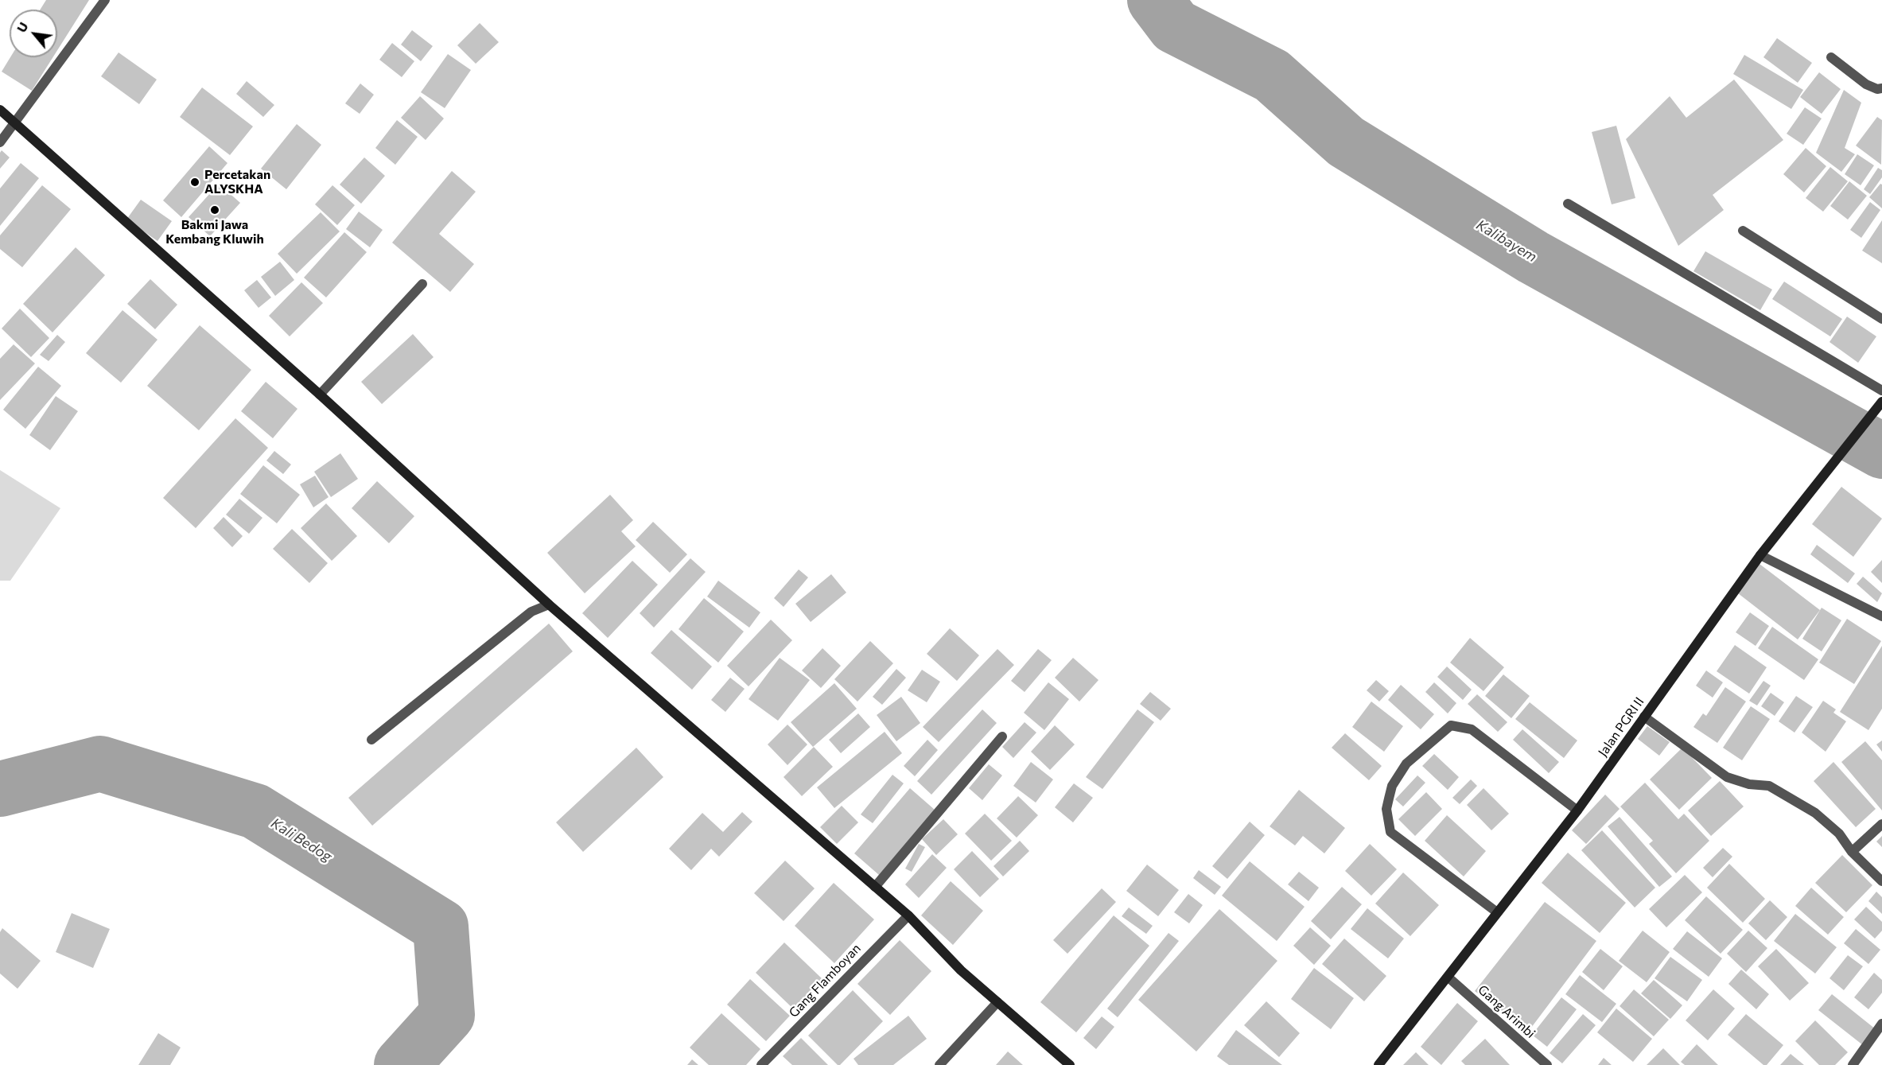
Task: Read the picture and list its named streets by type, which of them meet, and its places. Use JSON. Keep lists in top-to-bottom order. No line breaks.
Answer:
{"streets":{"street":["Jalan PGRI II","Gang Flamboyan","Gang Arimbi"]},"crossings":[["Jalan PGRI II","Gang Arimbi"]],"water":["Kalibayem","Kali Bedog"],"places":["Percetakan ALYSKHA","Bakmi Jawa Kembang Kluwih"],"north":"top left"}
